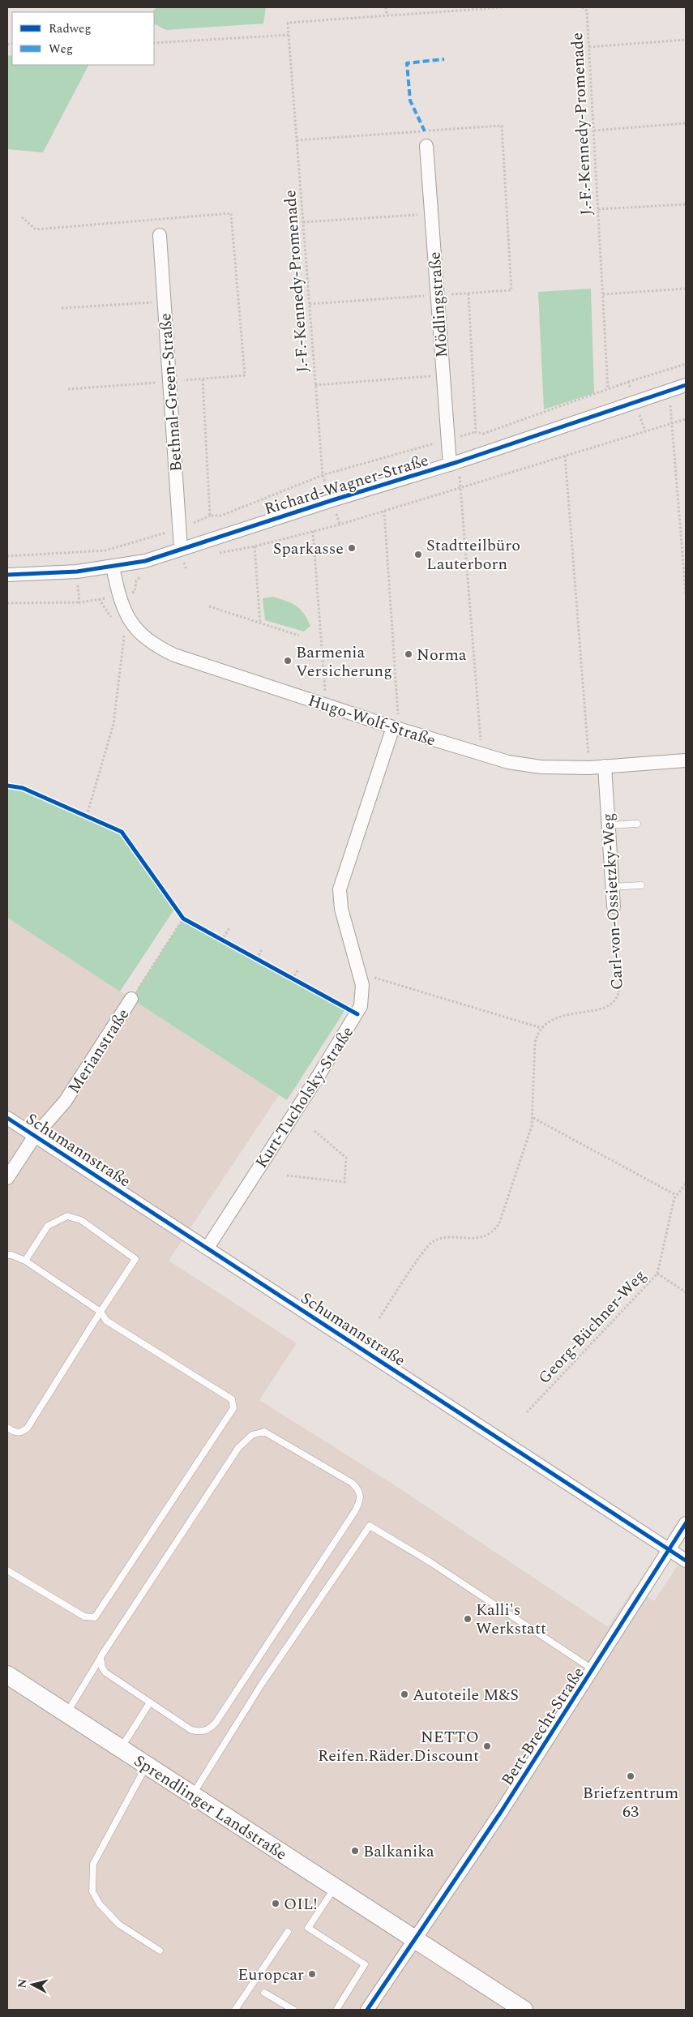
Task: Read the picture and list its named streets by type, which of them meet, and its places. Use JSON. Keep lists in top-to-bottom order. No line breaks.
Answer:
{"streets":{"main road":["Sprendlinger Landstraße"],"street":["Mödlingstraße","Bethnal-Green-Straße","Richard-Wagner-Straße","Hugo-Wolf-Straße","Carl-von-Ossietzky-Weg","Merianstraße","Kurt-Tucholsky-Straße","Schumannstraße","Bert-Brecht-Straße"],"path":["J.-F.-Kennedy-Promenade","Georg-Büchner-Weg"]},"crossings":[["J.-F.-Kennedy-Promenade","Richard-Wagner-Straße"],["Mödlingstraße","Richard-Wagner-Straße"],["Bethnal-Green-Straße","Richard-Wagner-Straße"],["Richard-Wagner-Straße","Hugo-Wolf-Straße"],["Hugo-Wolf-Straße","Carl-von-Ossietzky-Weg"],["Hugo-Wolf-Straße","Kurt-Tucholsky-Straße"],["Merianstraße","Schumannstraße"],["Kurt-Tucholsky-Straße","Schumannstraße"],["Schumannstraße","Bert-Brecht-Straße"],["Bert-Brecht-Straße","Sprendlinger Landstraße"]],"places":["Sparkasse","Stadtteilbüro Lauterborn","Norma","Barmenia Versicherung","Kalli's Werkstatt","Autoteile M&S","NETTO Reifen.Räder.Discount","Briefzentrum 63","Balkanika","OIL!","Europcar"],"legend":["Radweg","Weg"],"north":"left"}
